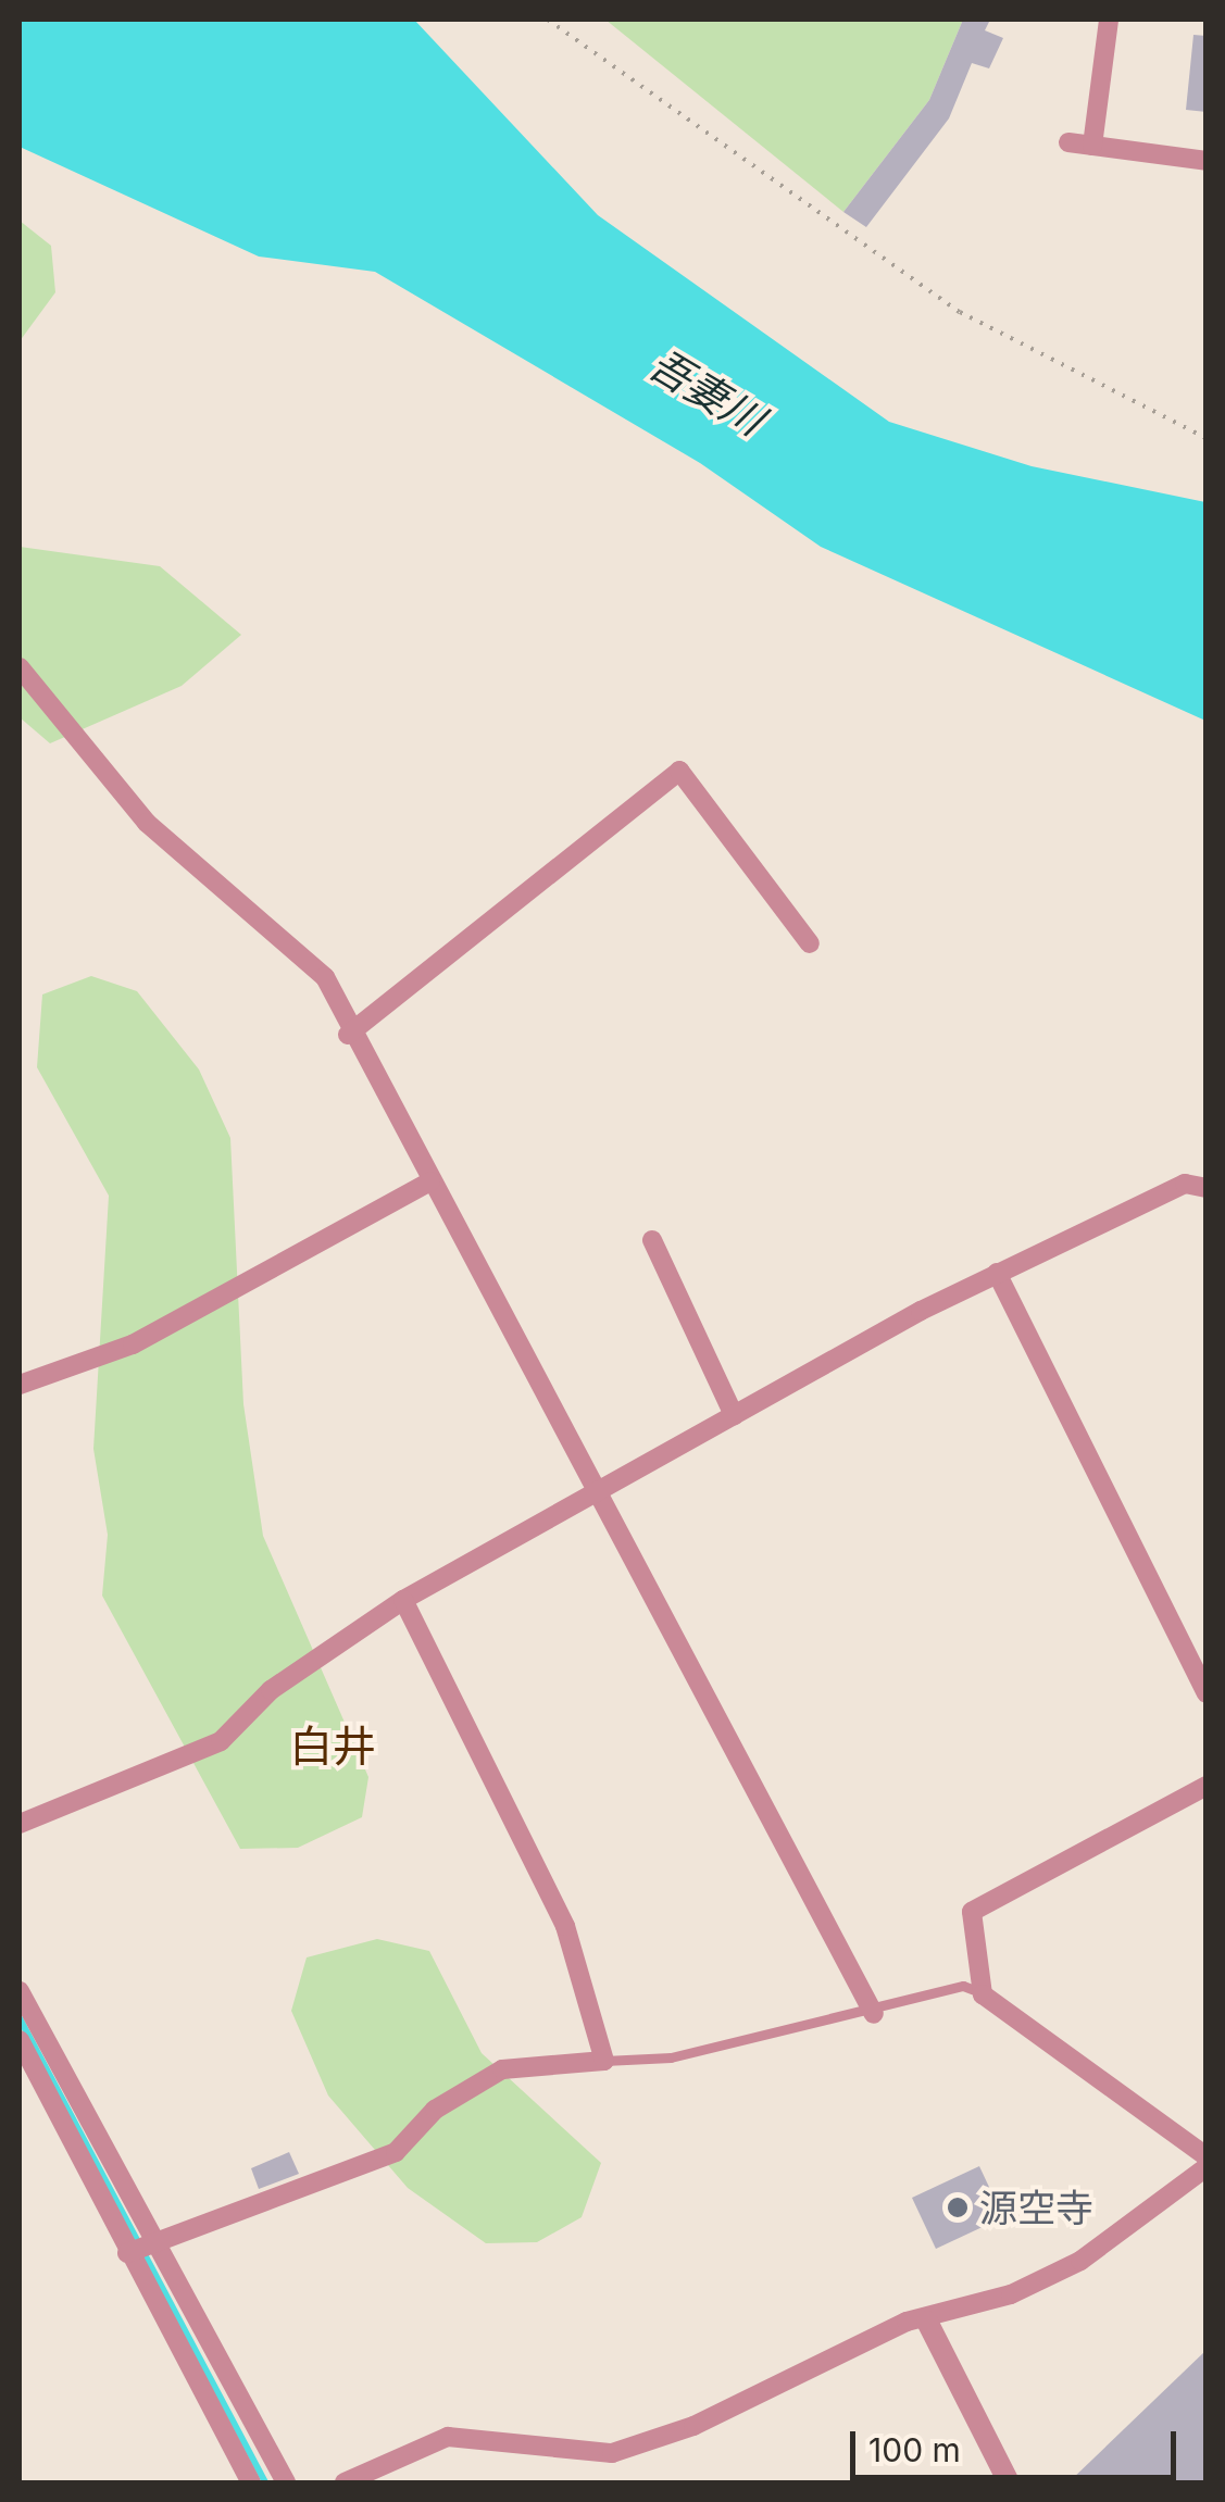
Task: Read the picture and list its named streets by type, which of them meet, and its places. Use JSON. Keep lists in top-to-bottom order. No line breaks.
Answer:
{"districts":["白井"],"water":["吾妻川"],"places":["源空寺"],"scale_bar":"100 m"}
